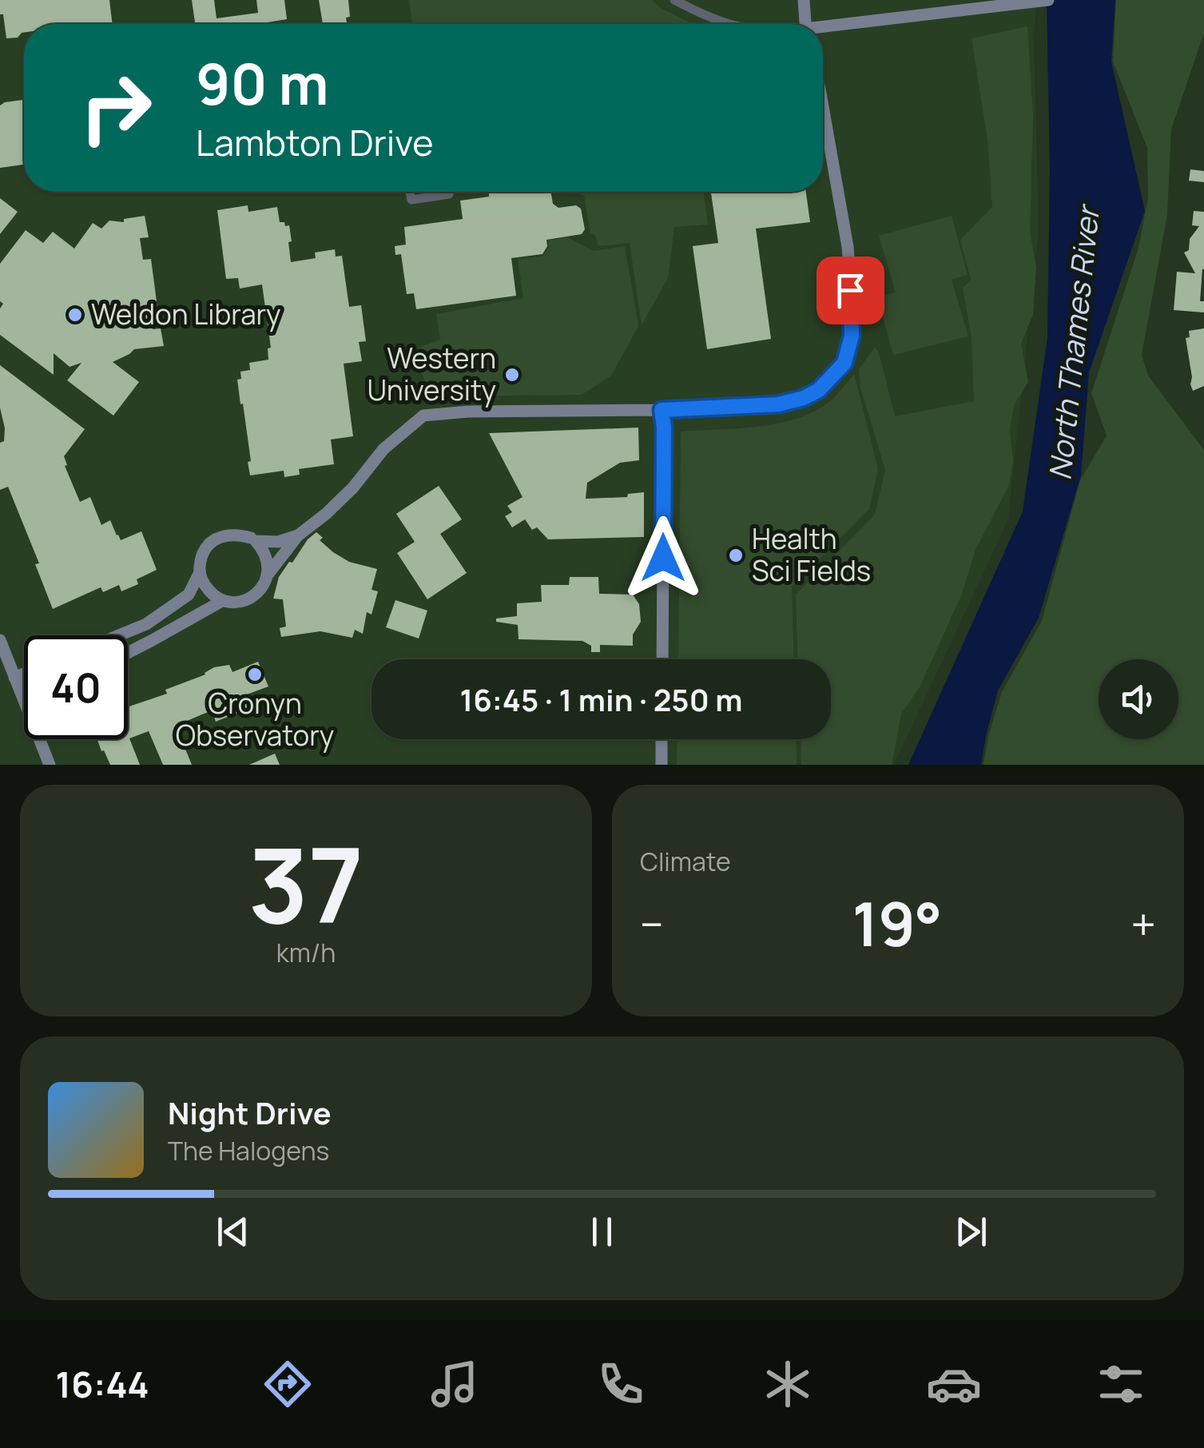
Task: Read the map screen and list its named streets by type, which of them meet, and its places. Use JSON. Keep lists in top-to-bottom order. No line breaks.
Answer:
{"water":["North Thames River"],"places":["Weldon Library","Western University","Health Sci Fields","Cronyn Observatory"],"page":{"turn":["90 m","Lambton Drive"],"limit":"40","trip":"16:45 · 1 min · 250 m","tile":[["37","km/h"],"Climate"],"heat":["−","19°","+"],"song":["Night Drive","The Halogens"],"tabs":"16:44"}}
